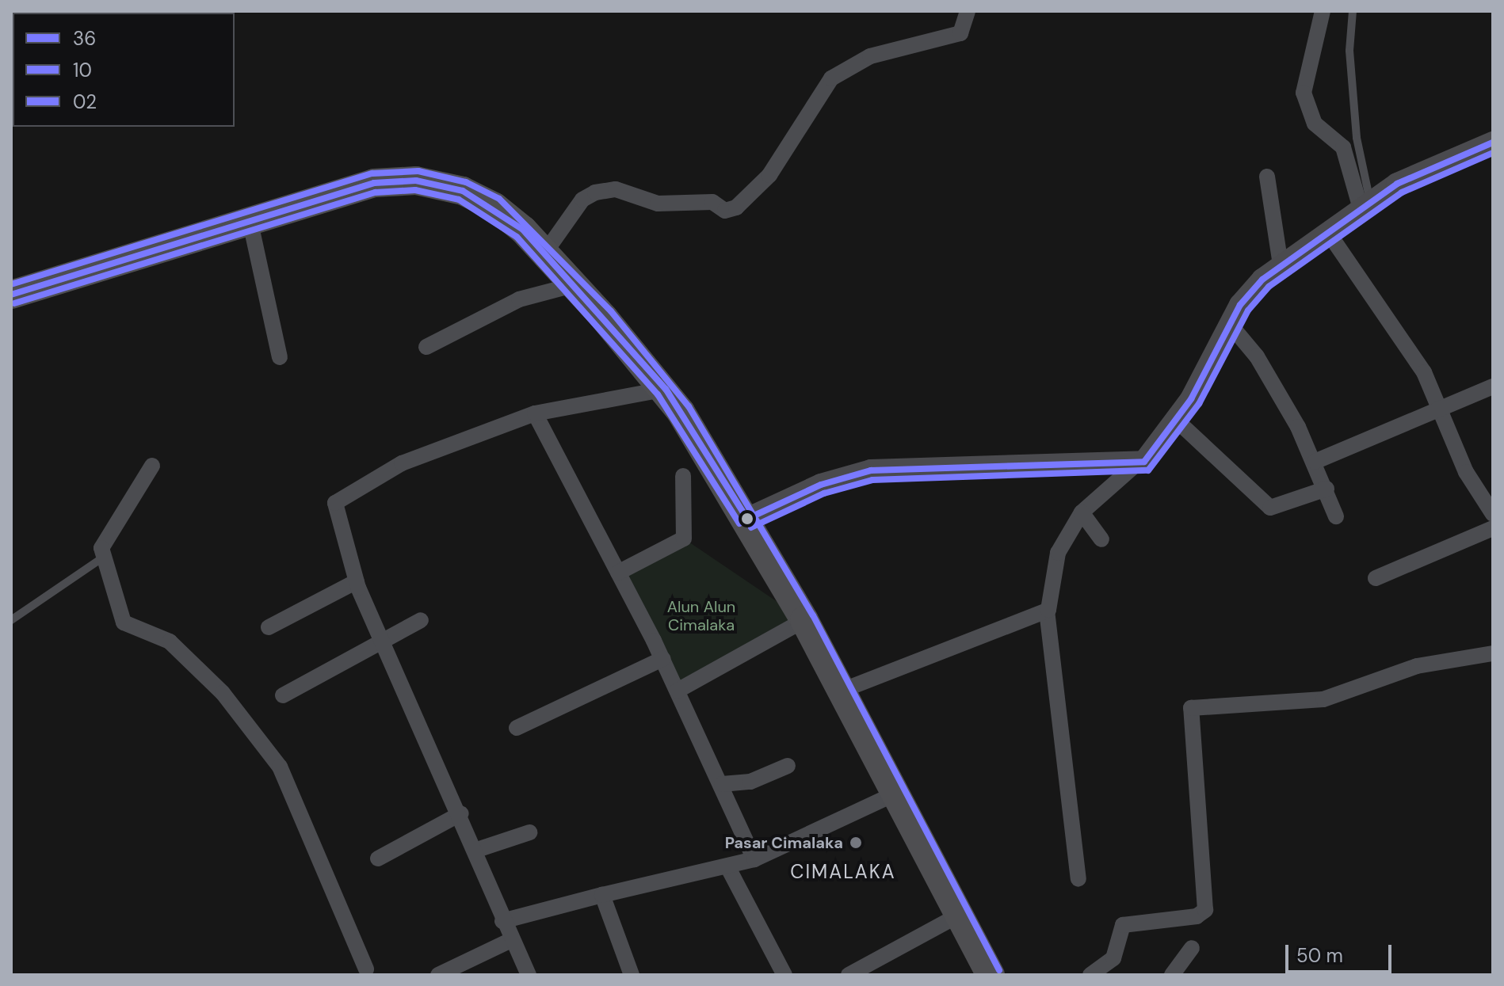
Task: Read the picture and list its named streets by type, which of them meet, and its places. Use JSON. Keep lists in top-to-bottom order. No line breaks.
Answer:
{"districts":["CIMALAKA"],"parks":["Alun Alun Cimalaka"],"places":["Pasar Cimalaka"],"lines":["transit line 36","transit line 10","transit line 02"],"legend":["36","10","02"],"scale_bar":"50 m"}
